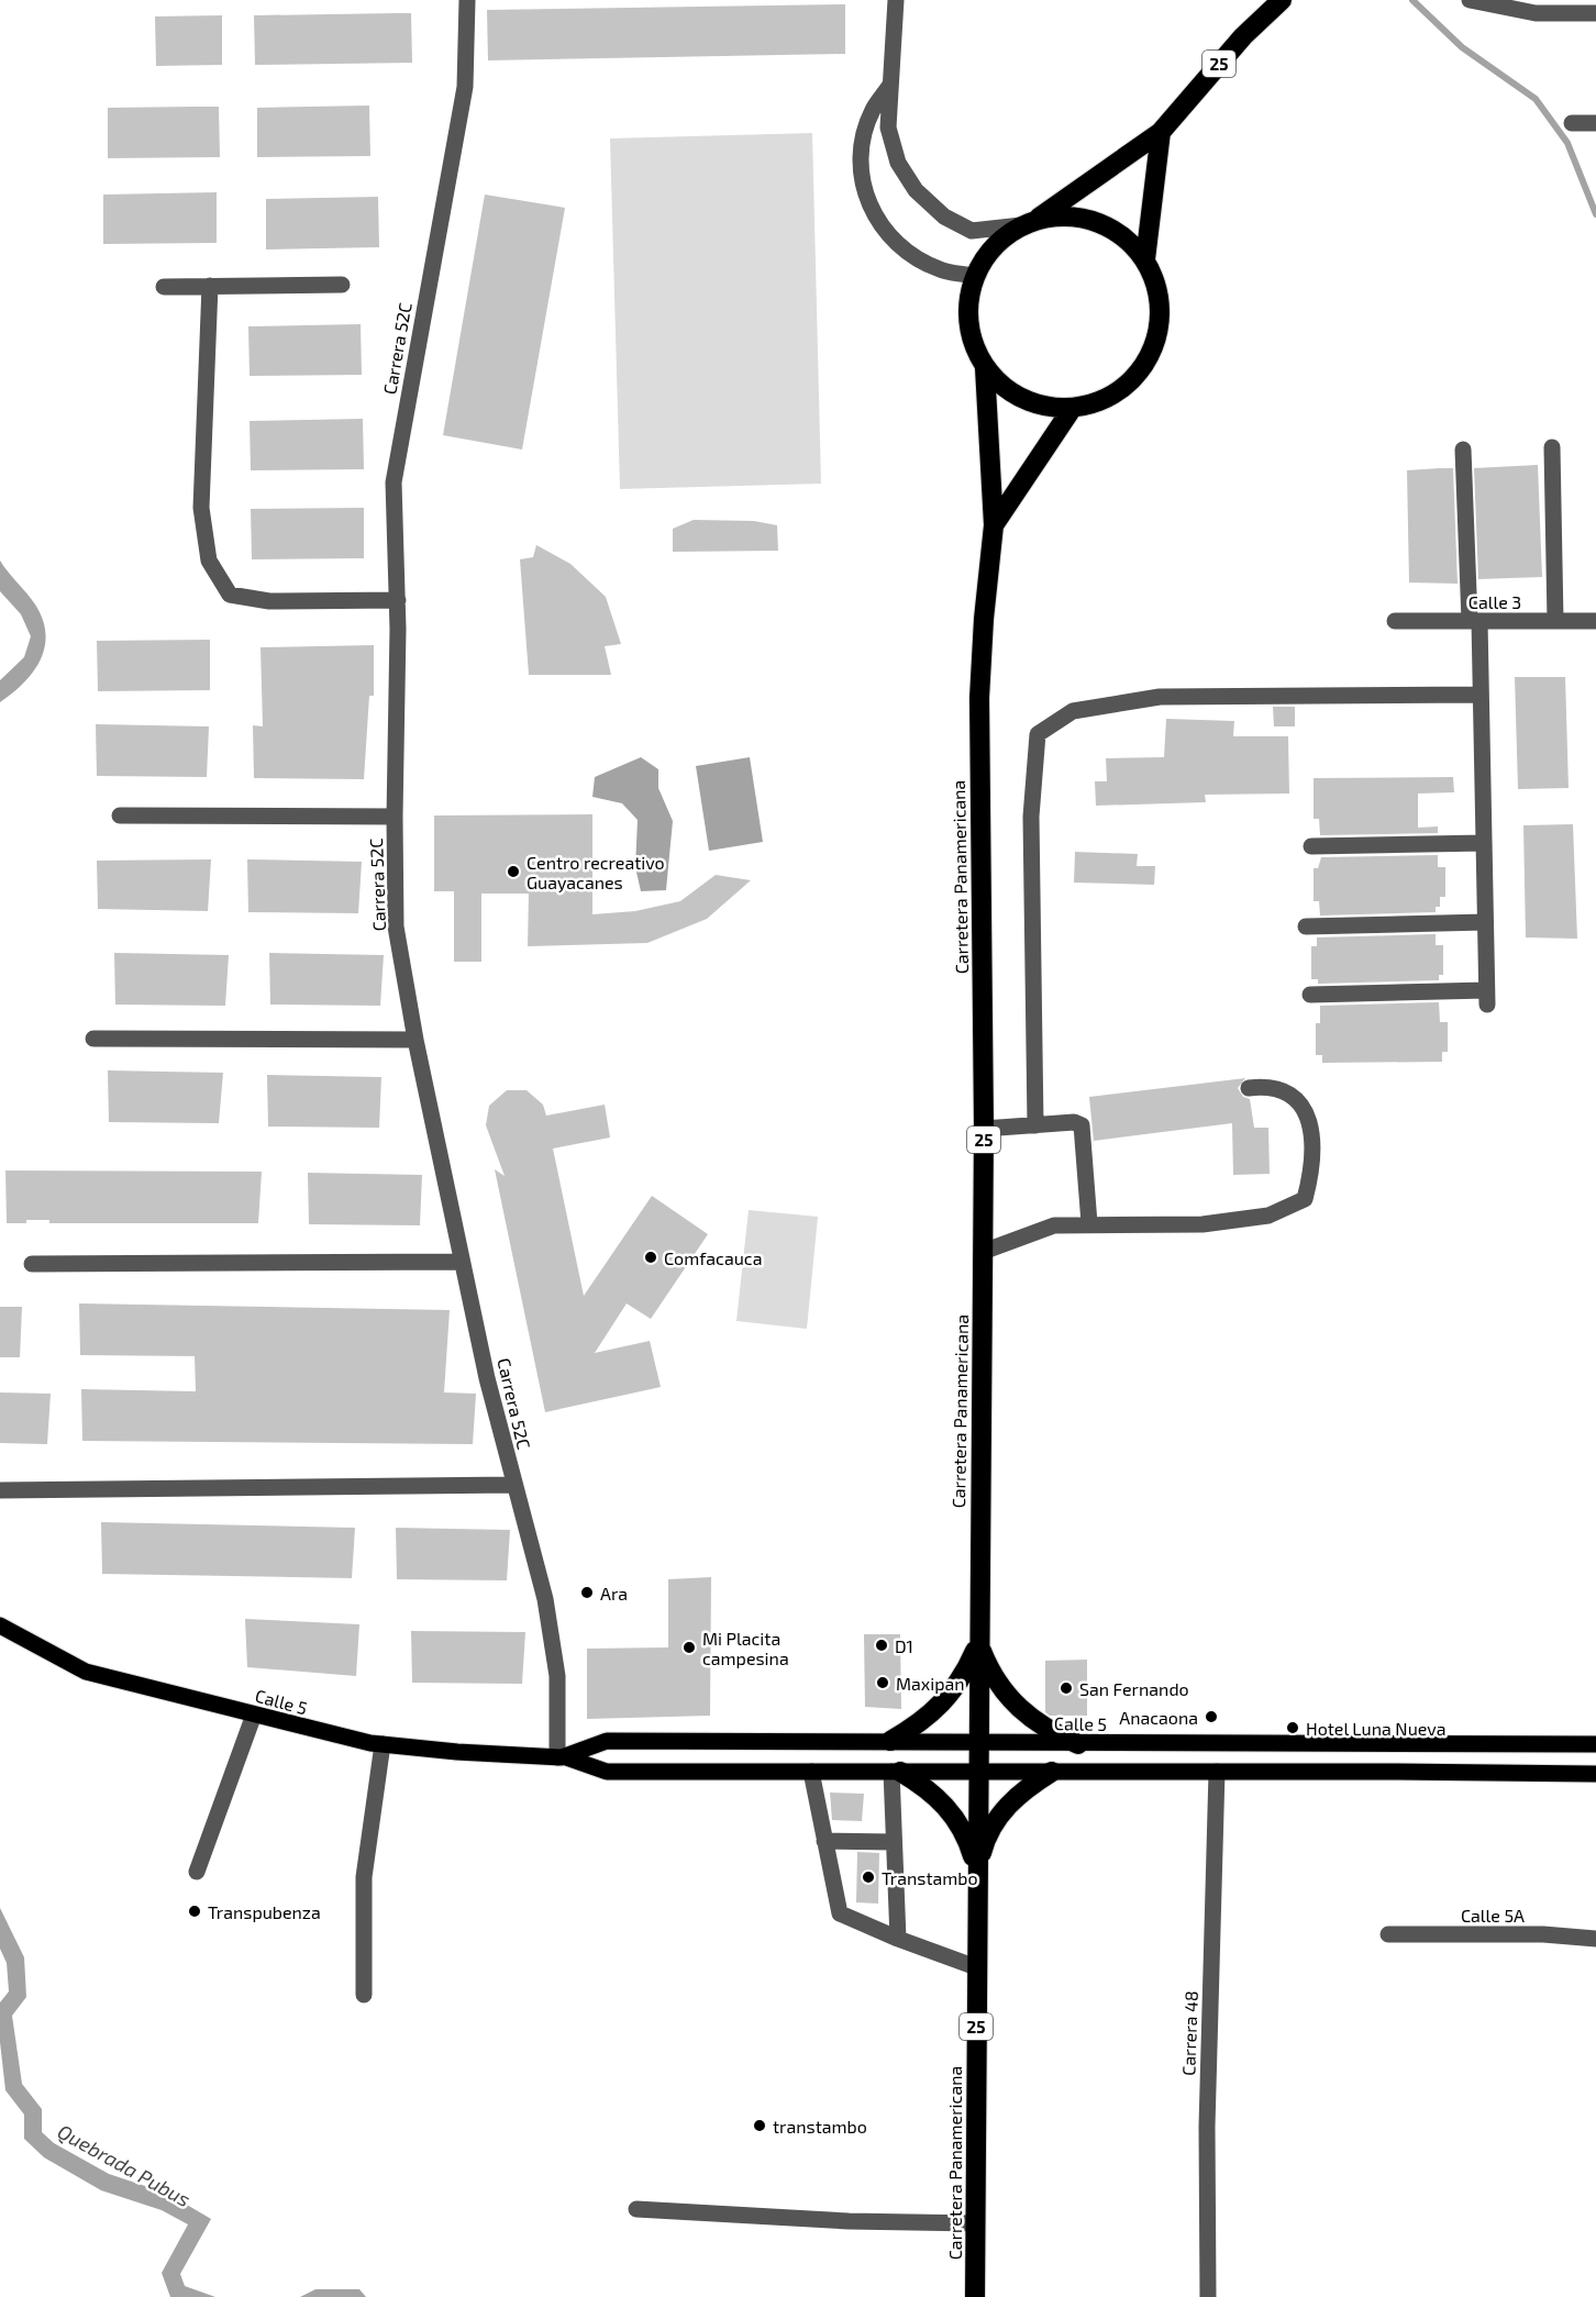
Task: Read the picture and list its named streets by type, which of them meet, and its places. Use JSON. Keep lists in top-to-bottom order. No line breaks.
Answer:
{"streets":{"highway":["25","Carretera Panamericana"],"main road":["Calle 5"],"street":["Carrera 52C","Calle 3","Calle 5A","Carrera 48"]},"crossings":[["25","Carretera Panamericana"],["Carrera 52C","Calle 5"],["Carretera Panamericana","Calle 5"],["Calle 5","Carrera 48"]],"water":["Quebrada Pubus"],"places":["Centro recreativo Guayacanes","Comfacauca","Ara","D1","Mi Placita campesina","Maxipan","San Fernando","Anacaona","Hotel Luna Nueva","Transtambo","Transpubenza","transtambo"]}
